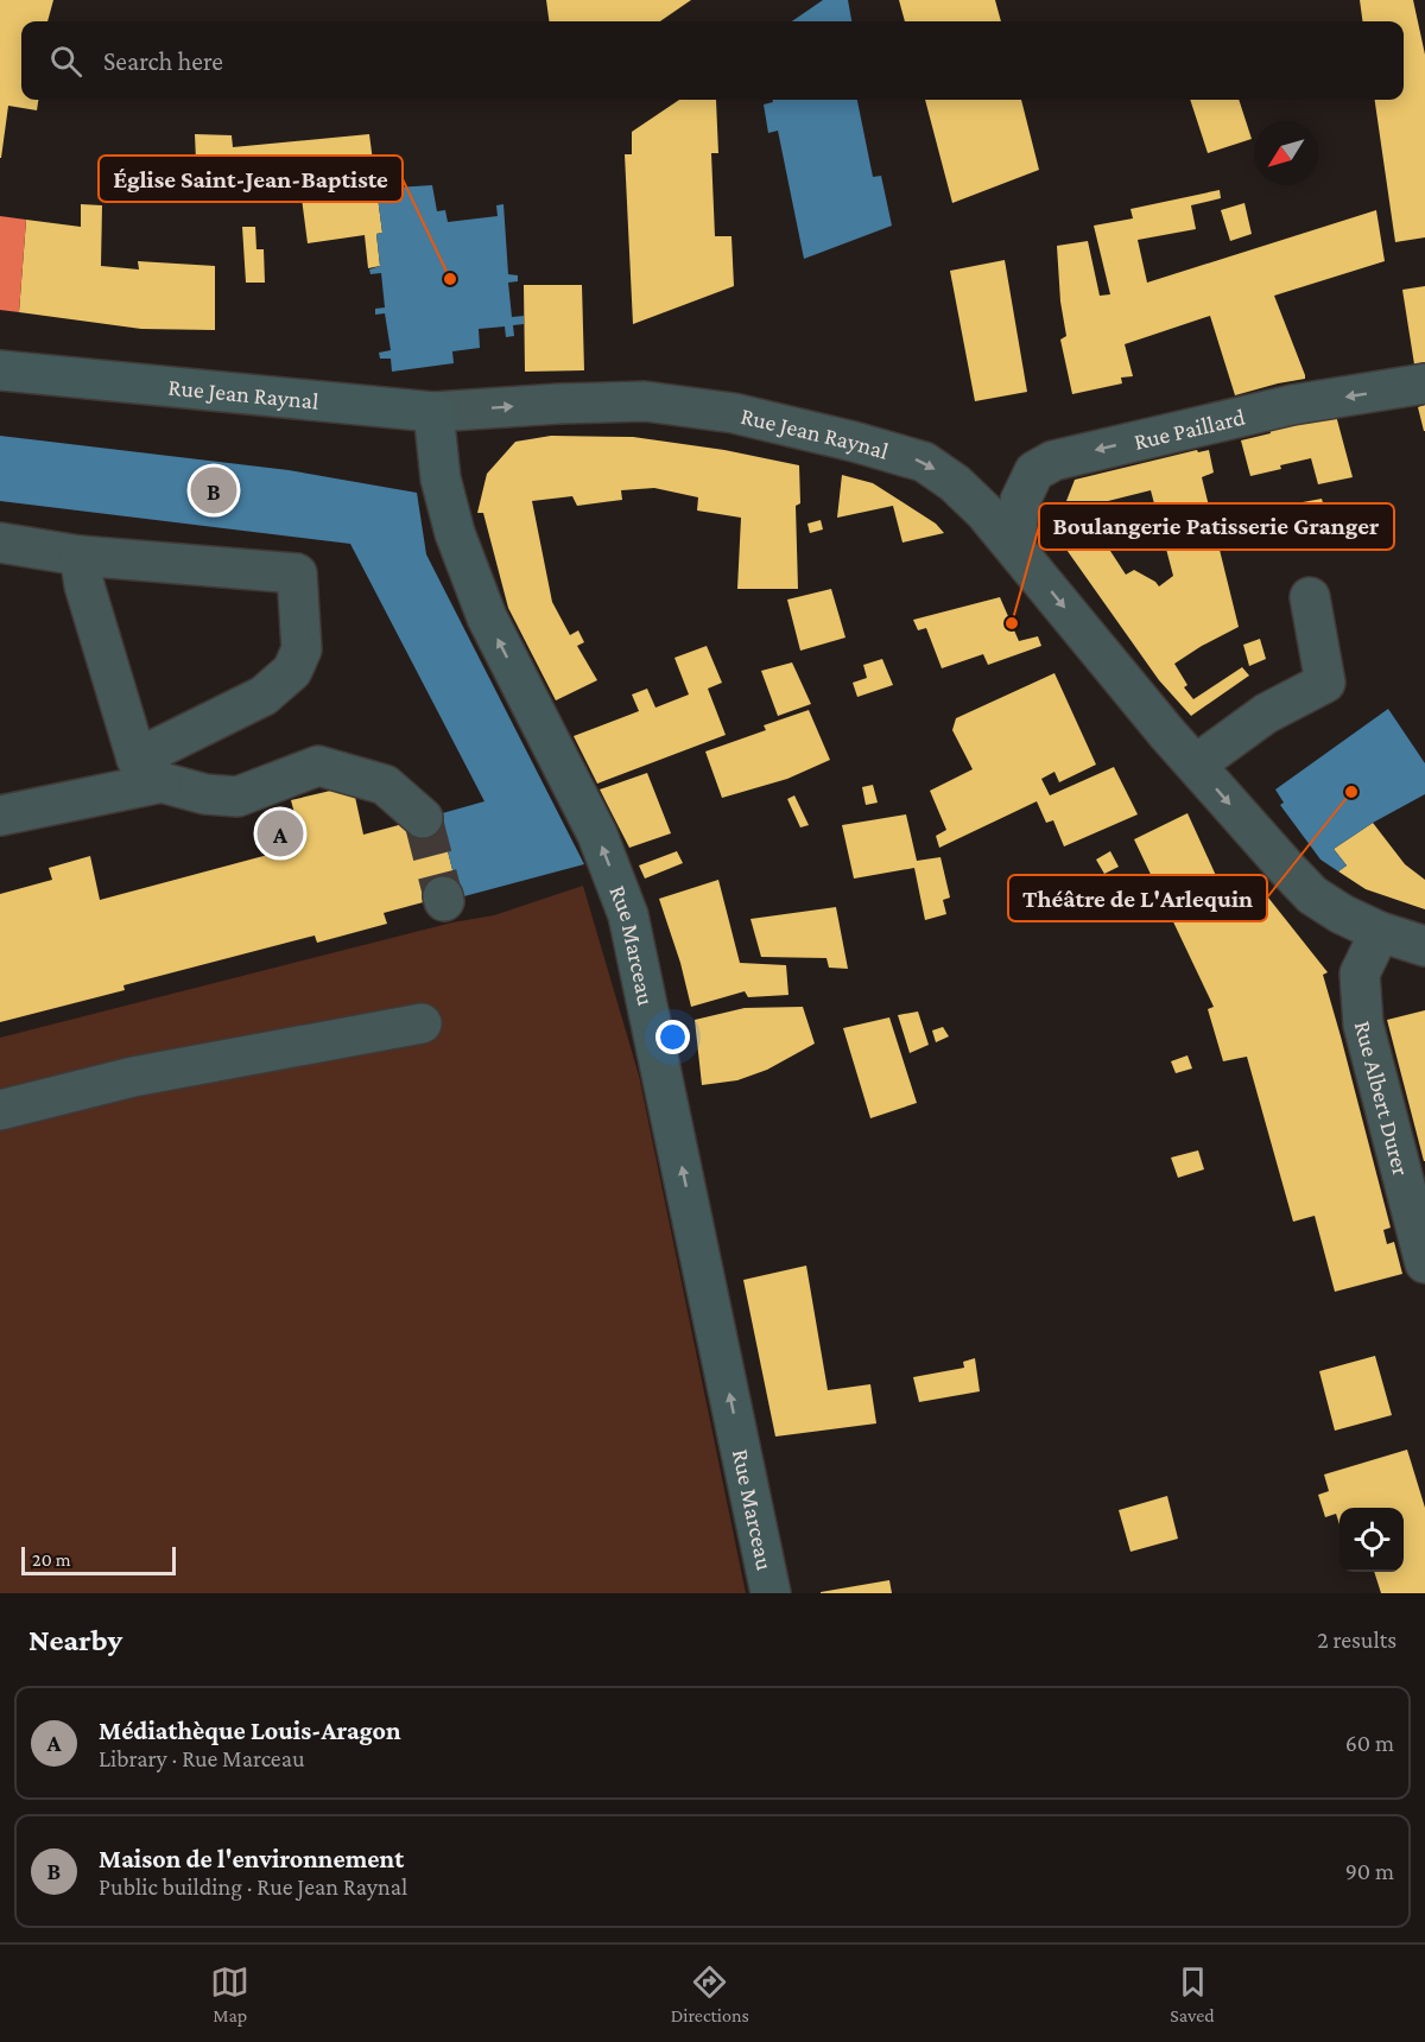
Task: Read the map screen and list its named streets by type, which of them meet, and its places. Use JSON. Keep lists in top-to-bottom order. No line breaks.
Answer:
{"streets":{"main road":["Rue Jean Raynal","Rue Marceau"],"street":["Rue Paillard","Rue Albert Durer"]},"crossings":[["Rue Jean Raynal","Rue Paillard"],["Rue Jean Raynal","Rue Marceau"],["Rue Jean Raynal","Rue Albert Durer"]],"one_way":["Rue Jean Raynal","Rue Paillard","Rue Marceau"],"places":["Église Saint-Jean-Baptiste","Boulangerie Patisserie Granger","Théâtre de L'Arlequin"],"scale_bar":"20 m","north":"bottom left","page":{"search":"Search here","pins":["B","A"],"scale":"20 m","heading":["Nearby","2 results"],"list":[{"mark":"A","name":"Médiathèque Louis-Aragon","note":"Library · Rue Marceau","value":"60 m"},{"mark":"B","name":"Maison de l'environnement","note":"Public building · Rue Jean Raynal","value":"90 m"}],"nav":["Map","Directions","Saved"]}}
